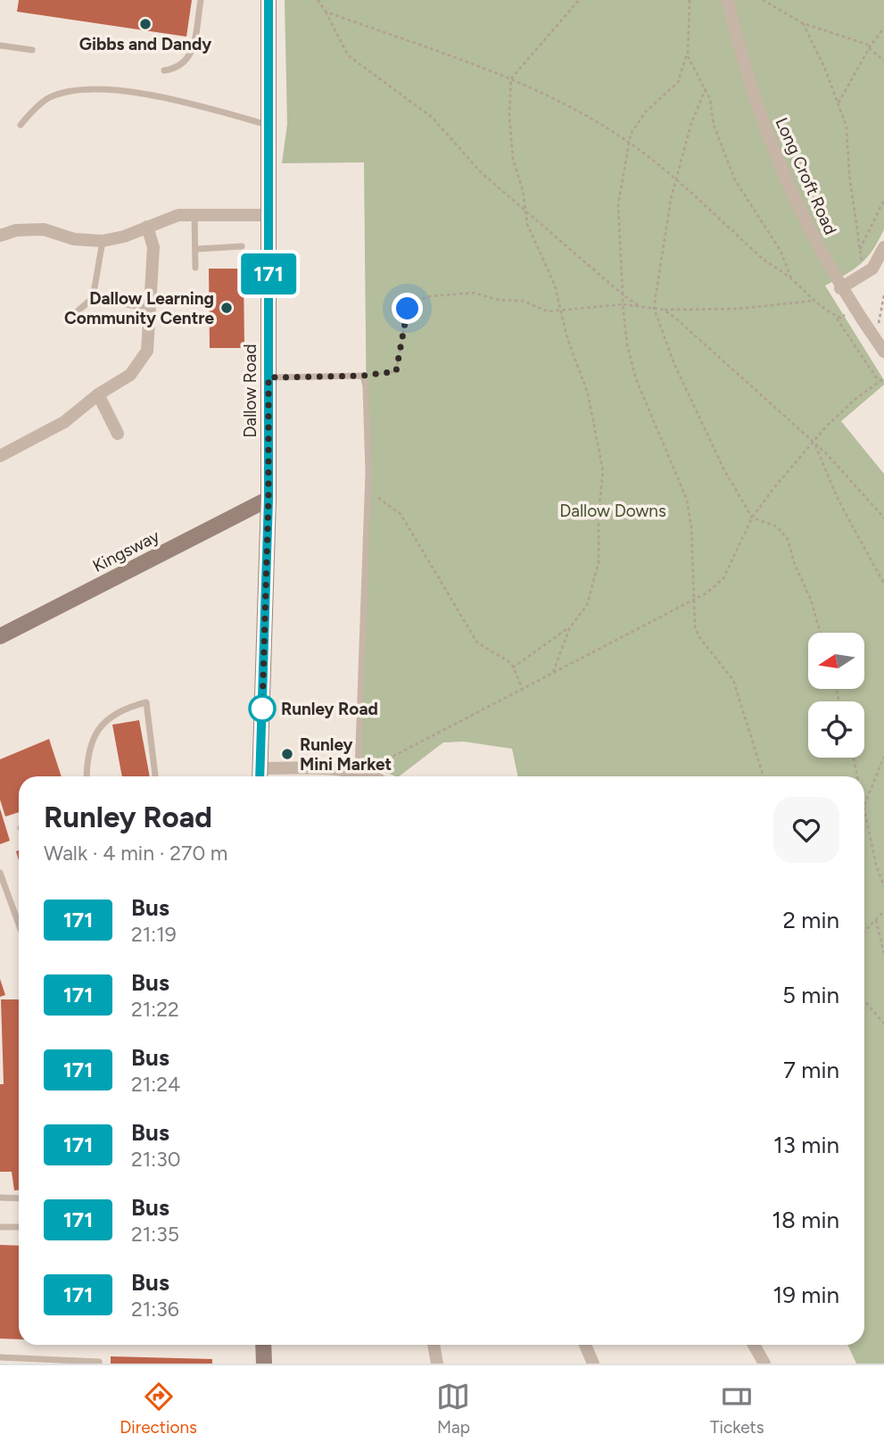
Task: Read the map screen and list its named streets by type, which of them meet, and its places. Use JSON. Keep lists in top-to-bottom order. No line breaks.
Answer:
{"streets":{"street":["Long Croft Road","Dallow Road","Kingsway"]},"crossings":[["Dallow Road","Kingsway"]],"parks":["Dallow Downs"],"places":["Gibbs and Dandy","Dallow Learning Community Centre","Runley Road","Runley Mini Market"],"lines":["bus line 171"],"north":"left","page":{"on_map":"171","heading":["Runley Road","Walk · 4 min · 270 m"],"list":[{"mark":"171","name":"Bus","note":"21:19","value":"2 min"},{"mark":"171","name":"Bus","note":"21:22","value":"5 min"},{"mark":"171","name":"Bus","note":"21:24","value":"7 min"},{"mark":"171","name":"Bus","note":"21:30","value":"13 min"},{"mark":"171","name":"Bus","note":"21:35","value":"18 min"},{"mark":"171","name":"Bus","note":"21:36","value":"19 min"}],"tabs":["Directions","Map","Tickets"]}}
